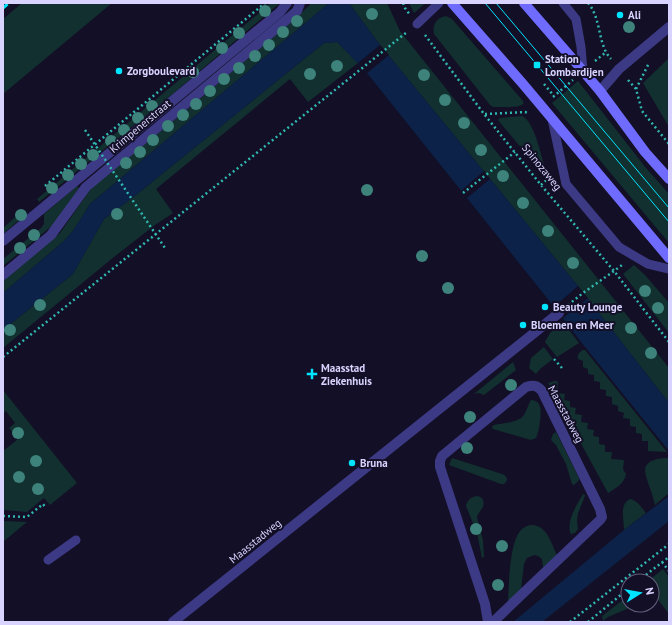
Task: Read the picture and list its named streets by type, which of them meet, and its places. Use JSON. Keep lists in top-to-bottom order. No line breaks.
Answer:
{"streets":{"main road":["Spinozaweg"],"street":["Krimpenerstraat","Maasstadweg"]},"places":{"other":["Ali","Zorgboulevard","Beauty Lounge","Bloemen en Meer","Bruna"],"transit":["Station Lombardijen"],"health":["Maasstad Ziekenhuis"]},"north":"right"}
